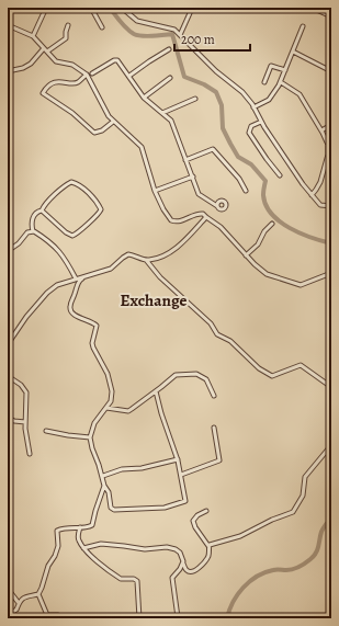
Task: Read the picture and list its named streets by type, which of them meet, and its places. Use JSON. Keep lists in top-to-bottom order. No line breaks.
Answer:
{"districts":["Exchange"],"scale_bar":"200 m"}
